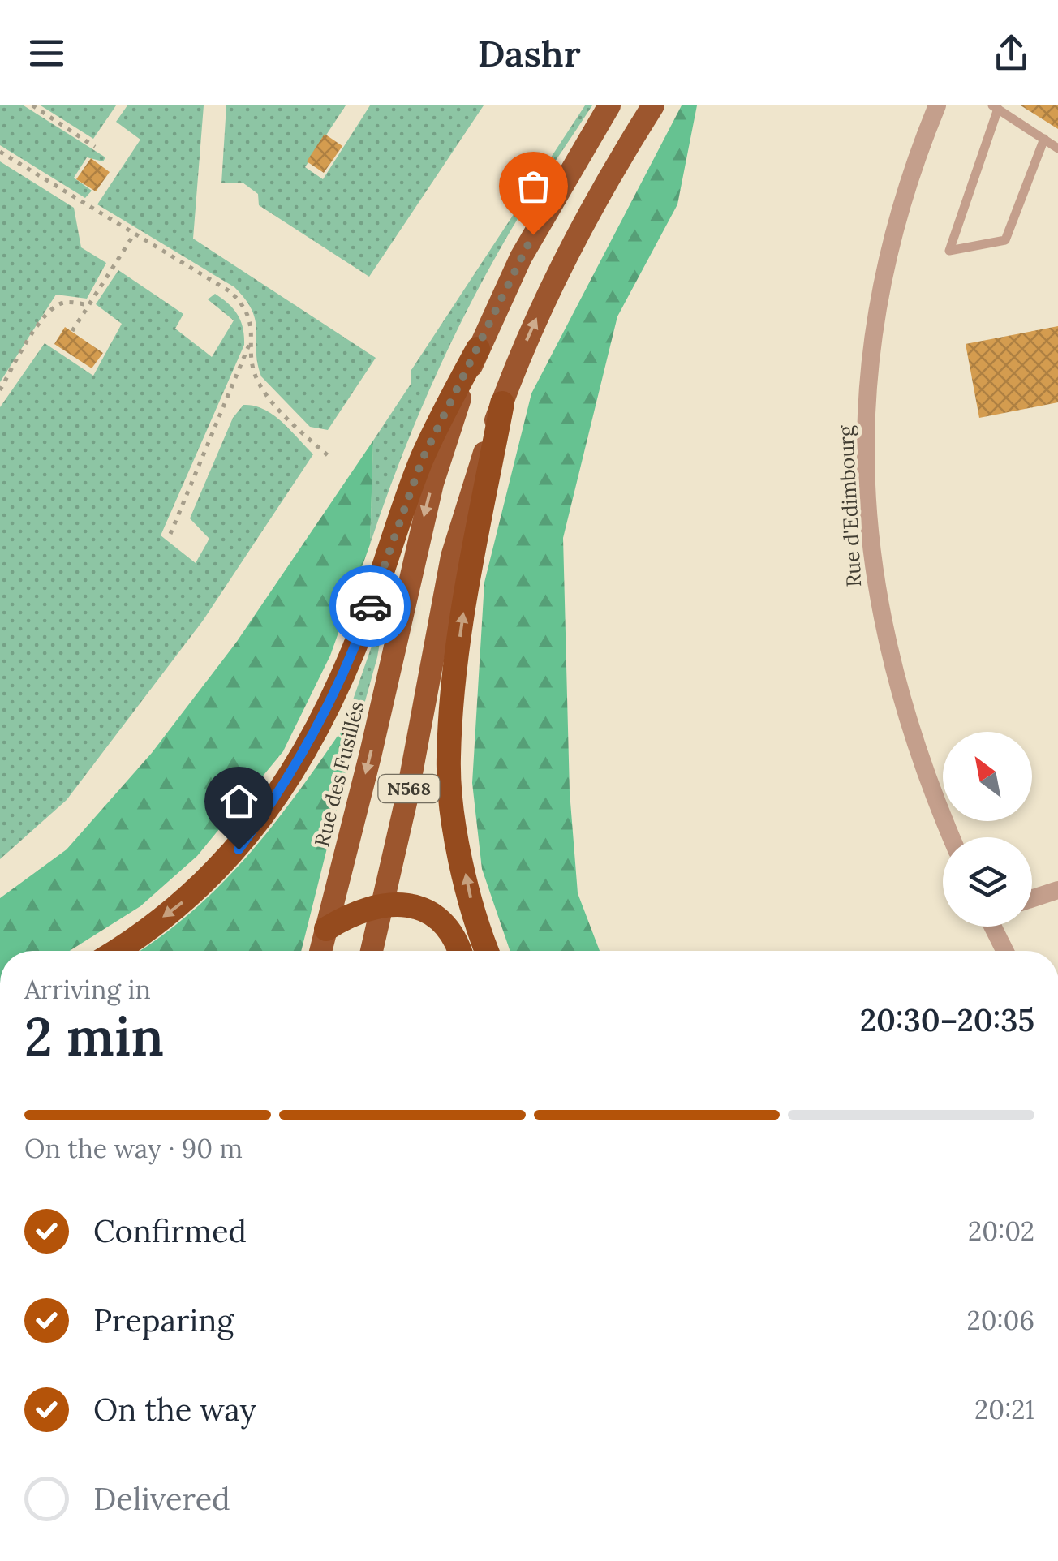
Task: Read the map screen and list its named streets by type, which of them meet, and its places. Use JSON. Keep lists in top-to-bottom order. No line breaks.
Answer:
{"streets":{"highway":["Rue des Fusillés","N568"],"street":["Rue d'Edimbourg"]},"north":"top left","page":{"header":"Dashr","heading":["2 min","Arriving in","20:30–20:35"],"bar":"On the way · 90 m","list":[["Confirmed","20:02"],["Preparing","20:06"],["On the way","20:21"],"Delivered"]}}
